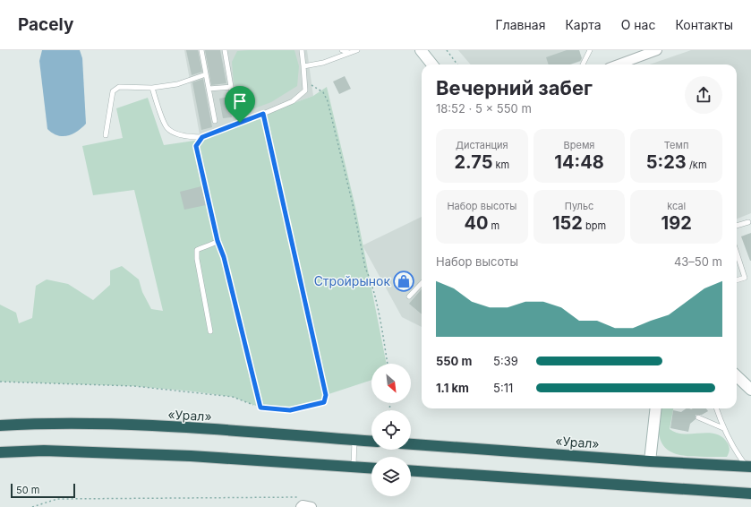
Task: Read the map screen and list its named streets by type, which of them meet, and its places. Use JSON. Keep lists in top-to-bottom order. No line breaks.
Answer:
{"streets":{"highway":["«Урал»"]},"places":{"shop":["Стройрынок"]},"scale_bar":"50 m","north":"bottom right","page":{"header":"Pacely","nav":["Главная","Карта","О нас","Контакты"],"heading":["Вечерний забег","18:52 · 5 × 550 m"],"stats":[["Дистанция","2.75 km"],["Время","14:48"],["Темп","5:23 /km"],["Набор высоты","40 m"],["Пульс","152 bpm"],["kcal","192"]],"chart":["Набор высоты","43–50 m"],"list":[{"name":"550 m","note":"5:39"},{"name":"1.1 km","note":"5:11"}],"scale":"50 m"}}
